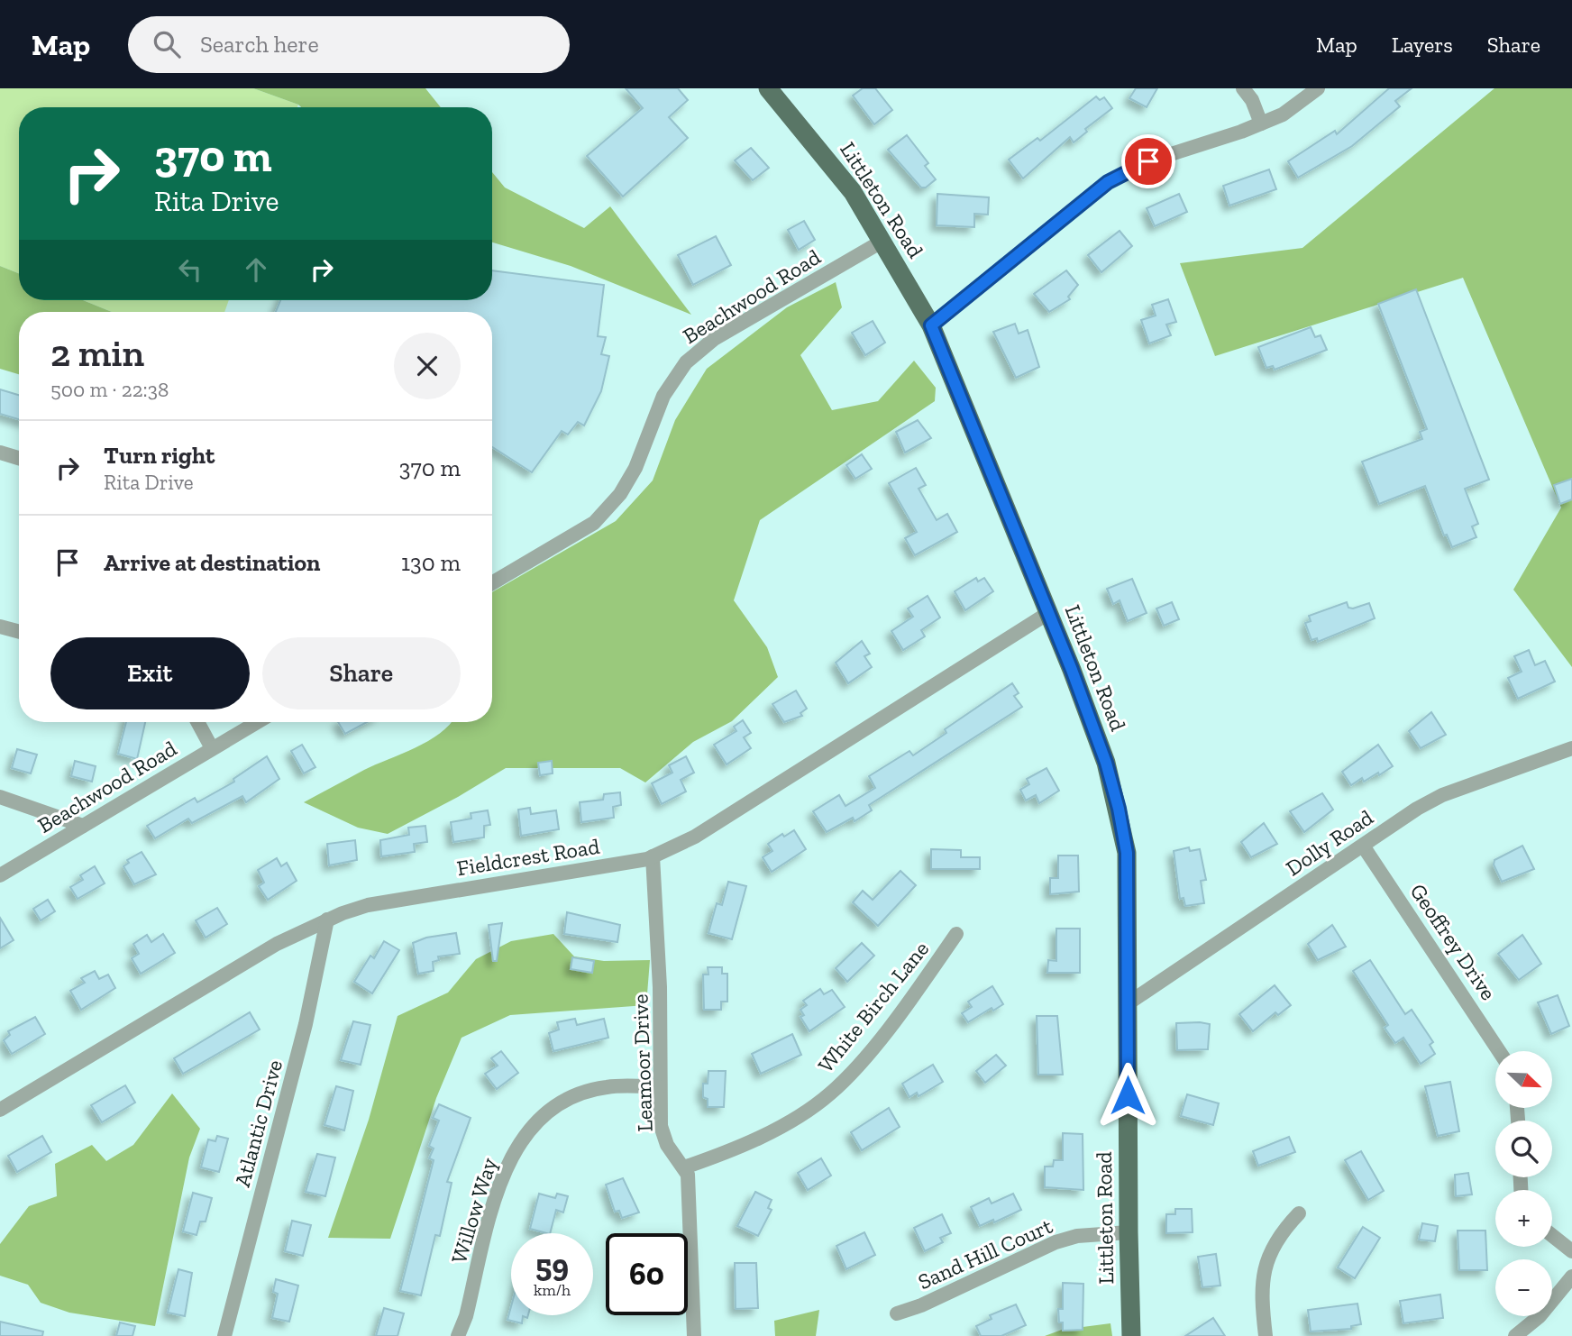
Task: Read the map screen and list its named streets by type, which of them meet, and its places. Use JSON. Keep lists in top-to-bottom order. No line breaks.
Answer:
{"streets":{"main road":["Littleton Road"],"street":["Beachwood Road","Dolly Road","Fieldcrest Road","Geoffrey Drive","White Birch Lane","Leamoor Drive","Atlantic Drive","Willow Way","Sand Hill Court"]},"crossings":[["Littleton Road","Beachwood Road"],["Littleton Road","Dolly Road"],["Littleton Road","Fieldcrest Road"],["Littleton Road","Sand Hill Court"],["Dolly Road","Geoffrey Drive"],["Fieldcrest Road","Leamoor Drive"],["Fieldcrest Road","Atlantic Drive"],["White Birch Lane","Leamoor Drive"],["Leamoor Drive","Willow Way"]],"north":"bottom right","page":{"header":"Map","search":"Search here","nav":["Map","Layers","Share"],"turn":["370 m","Rita Drive"],"heading":["2 min","500 m · 22:38"],"list":[{"name":"Turn right","note":"Rita Drive","value":"370 m"},{"name":"Arrive at destination","value":"130 m"}],"buttons":["Exit","Share"],"map_buttons":["+","−"],"speed":"59 km/h","limit":"60"}}
